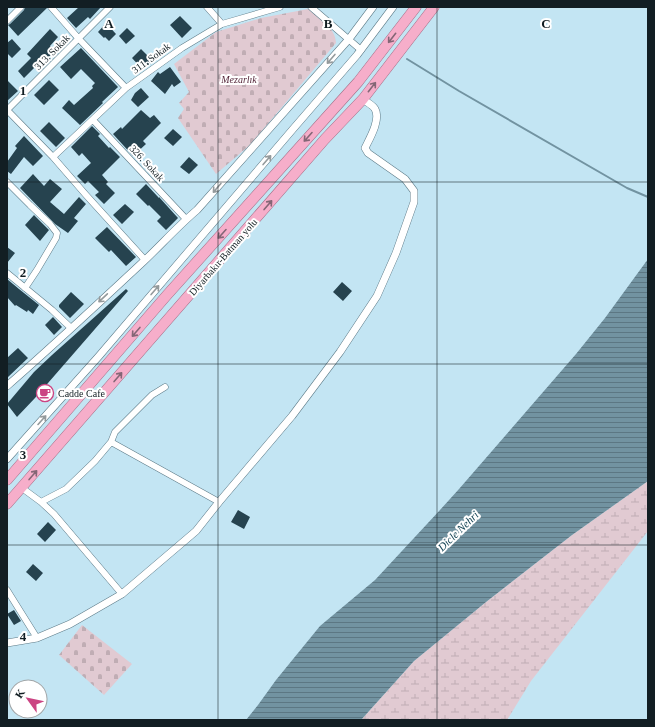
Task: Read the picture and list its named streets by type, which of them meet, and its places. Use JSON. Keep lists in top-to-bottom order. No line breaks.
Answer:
{"streets":{"highway":["Diyarbakır-Batman yolu"],"street":["313. Sokak","311. Sokak","326. Sokak"]},"crossings":[["311. Sokak","326. Sokak"]],"water":["Dicle Nehri"],"parks":["Mezarlık"],"places":{"cafe":["Cadde Cafe"]},"north":"top left","grid":{"columns":["A","B","C"],"rows":["1","2","3","4"]}}
